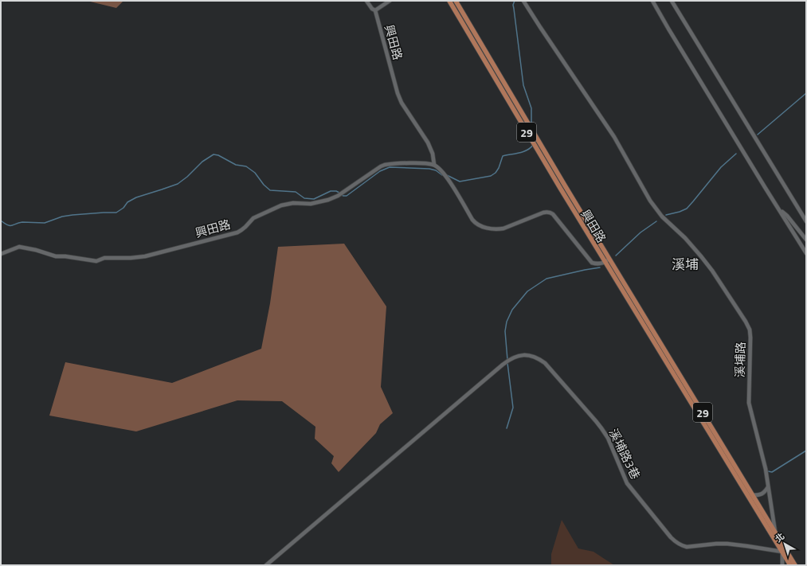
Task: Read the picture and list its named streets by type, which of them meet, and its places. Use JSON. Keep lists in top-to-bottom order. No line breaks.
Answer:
{"streets":{"main road":["興田路","29","溪埔路"],"street":["溪埔路3巷"]},"crossings":[["興田路","溪埔路"],["溪埔路","溪埔路3巷"]],"districts":["溪埔"],"north":"top left"}
